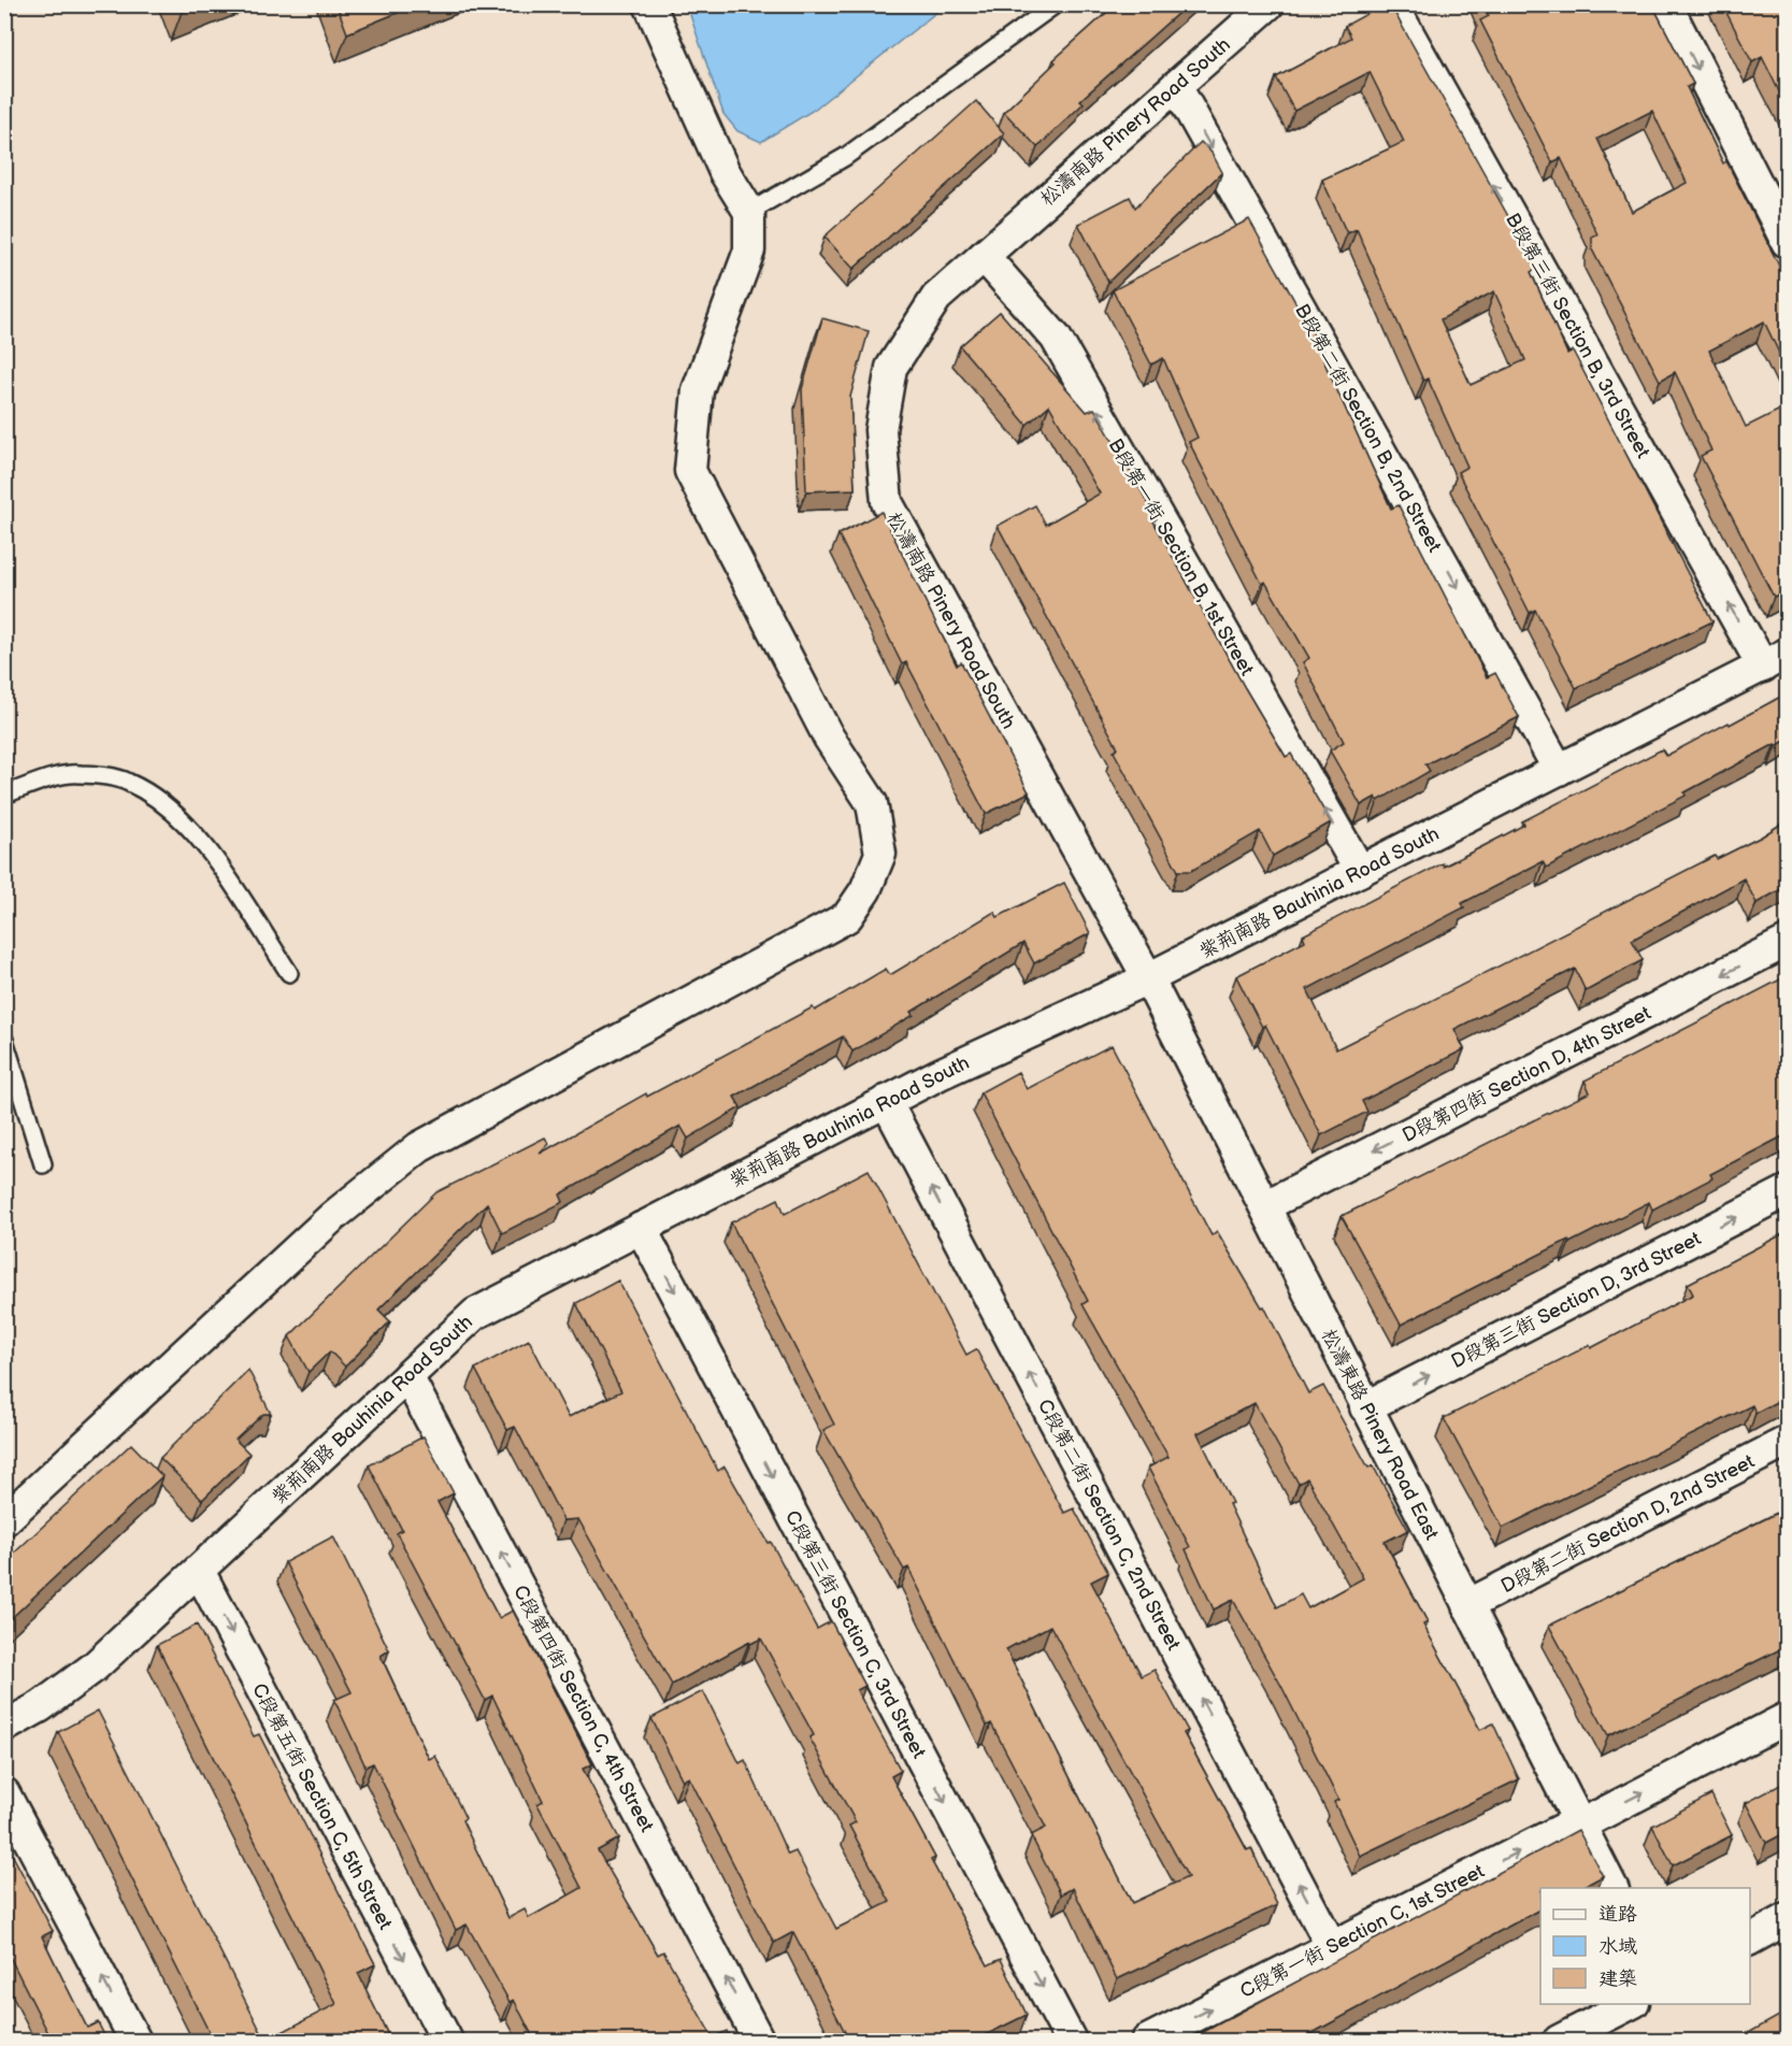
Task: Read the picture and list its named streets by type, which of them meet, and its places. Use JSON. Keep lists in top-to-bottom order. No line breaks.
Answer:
{"streets":{"street":["松濤南路 Pinery Road South","B段第三街 Section B, 3rd Street","B段第二街 Section B, 2nd Street","B段第一街 Section B, 1st Street","紫荊南路 Bauhinia Road South","D段第四街 Section D, 4th Street","D段第三街 Section D, 3rd Street","松濤東路 Pinery Road East","D段第二街 Section D, 2nd Street","C段第二街 Section C, 2nd Street","C段第三街 Section C, 3rd Street","C段第四街 Section C, 4th Street","C段第五街 Section C, 5th Street","C段第一街 Section C, 1st Street"]},"crossings":[["松濤南路 Pinery Road South","B段第二街 Section B, 2nd Street"],["松濤南路 Pinery Road South","B段第一街 Section B, 1st Street"],["松濤南路 Pinery Road South","紫荊南路 Bauhinia Road South"],["松濤南路 Pinery Road South","松濤東路 Pinery Road East"],["B段第三街 Section B, 3rd Street","紫荊南路 Bauhinia Road South"],["B段第二街 Section B, 2nd Street","紫荊南路 Bauhinia Road South"],["B段第一街 Section B, 1st Street","紫荊南路 Bauhinia Road South"],["紫荊南路 Bauhinia Road South","松濤東路 Pinery Road East"],["紫荊南路 Bauhinia Road South","C段第二街 Section C, 2nd Street"],["紫荊南路 Bauhinia Road South","C段第三街 Section C, 3rd Street"],["紫荊南路 Bauhinia Road South","C段第四街 Section C, 4th Street"],["紫荊南路 Bauhinia Road South","C段第五街 Section C, 5th Street"],["D段第四街 Section D, 4th Street","松濤東路 Pinery Road East"],["D段第三街 Section D, 3rd Street","松濤東路 Pinery Road East"],["松濤東路 Pinery Road East","D段第二街 Section D, 2nd Street"],["松濤東路 Pinery Road East","C段第一街 Section C, 1st Street"],["C段第二街 Section C, 2nd Street","C段第一街 Section C, 1st Street"]],"one_way":["B段第二街 Section B, 2nd Street","B段第一街 Section B, 1st Street","D段第四街 Section D, 4th Street","D段第三街 Section D, 3rd Street","C段第二街 Section C, 2nd Street","C段第三街 Section C, 3rd Street","C段第四街 Section C, 4th Street","C段第五街 Section C, 5th Street","C段第一街 Section C, 1st Street"],"legend":["道路","水域","建築"]}
